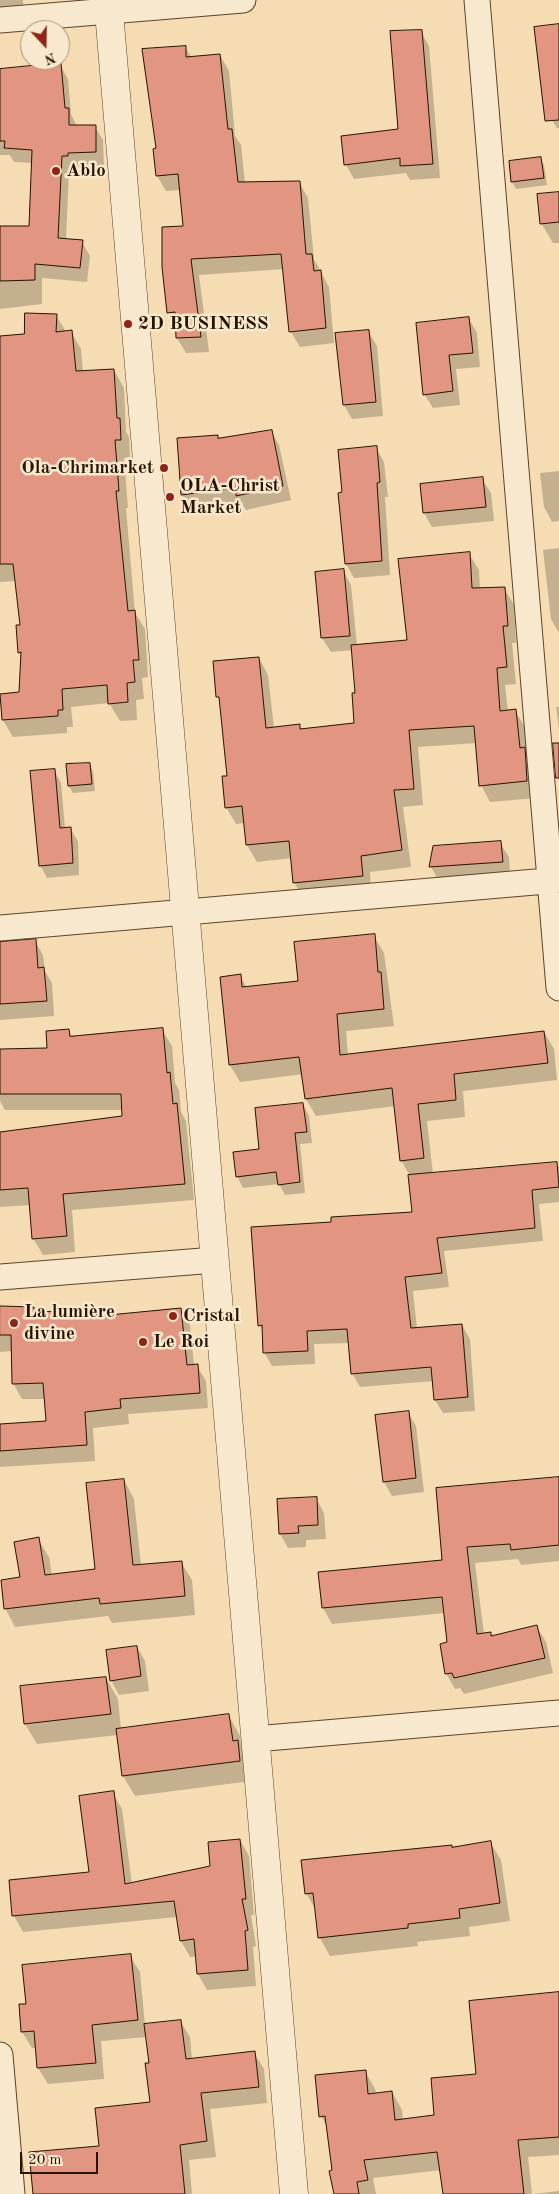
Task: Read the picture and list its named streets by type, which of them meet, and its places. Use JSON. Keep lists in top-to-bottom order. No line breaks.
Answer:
{"places":["Ablo","2D BUSINESS","Ola-Chrimarket","OLA-Christ Market","Cristal","La lumière divine","Le Roi"],"scale_bar":"20 m","north":"bottom"}
